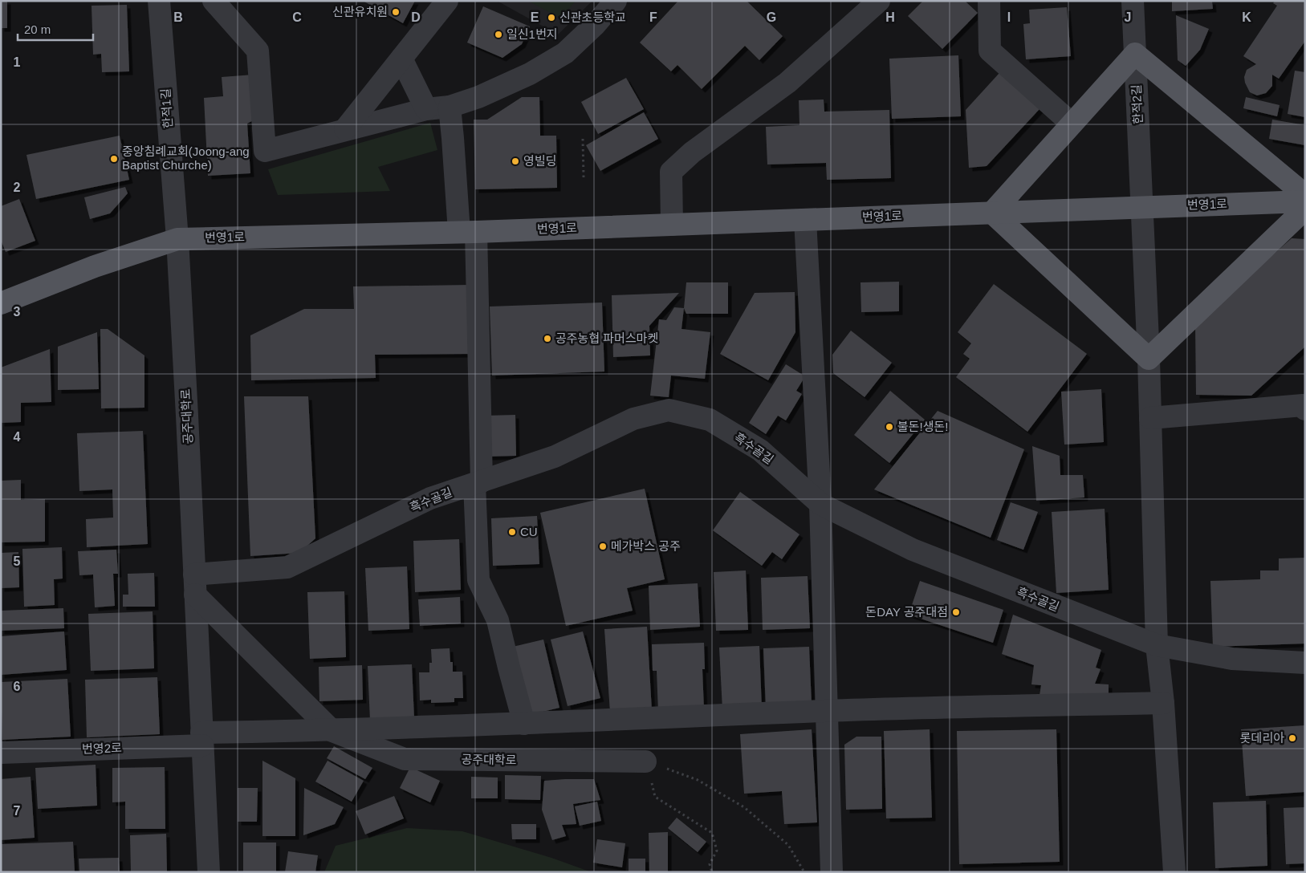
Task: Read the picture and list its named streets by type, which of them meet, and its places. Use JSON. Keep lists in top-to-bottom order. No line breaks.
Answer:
{"streets":{"main road":["번영1로"],"street":["한적2길","한적1길","공주대학로","흑수골길","번영2로"]},"crossings":[["한적2길","번영1로"],["한적2길","흑수골길"],["한적2길","번영2로"],["한적1길","번영1로"],["한적1길","공주대학로"],["번영1로","공주대학로"],["공주대학로","흑수골길"],["공주대학로","번영2로"]],"places":["신관유치원","신관초등학교","일신1번지","중앙침례교회(Joong-ang Baptist Churche)","영빌딩","공주농협 파머스마켓","불돈!생돈!","CU","메가박스 공주","돈DAY 공주대점","롯데리아"],"scale_bar":"20 m","grid":{"columns":["B","C","D","E","F","G","H","I","J","K"],"rows":["1","2","3","4","5","6","7"]}}
